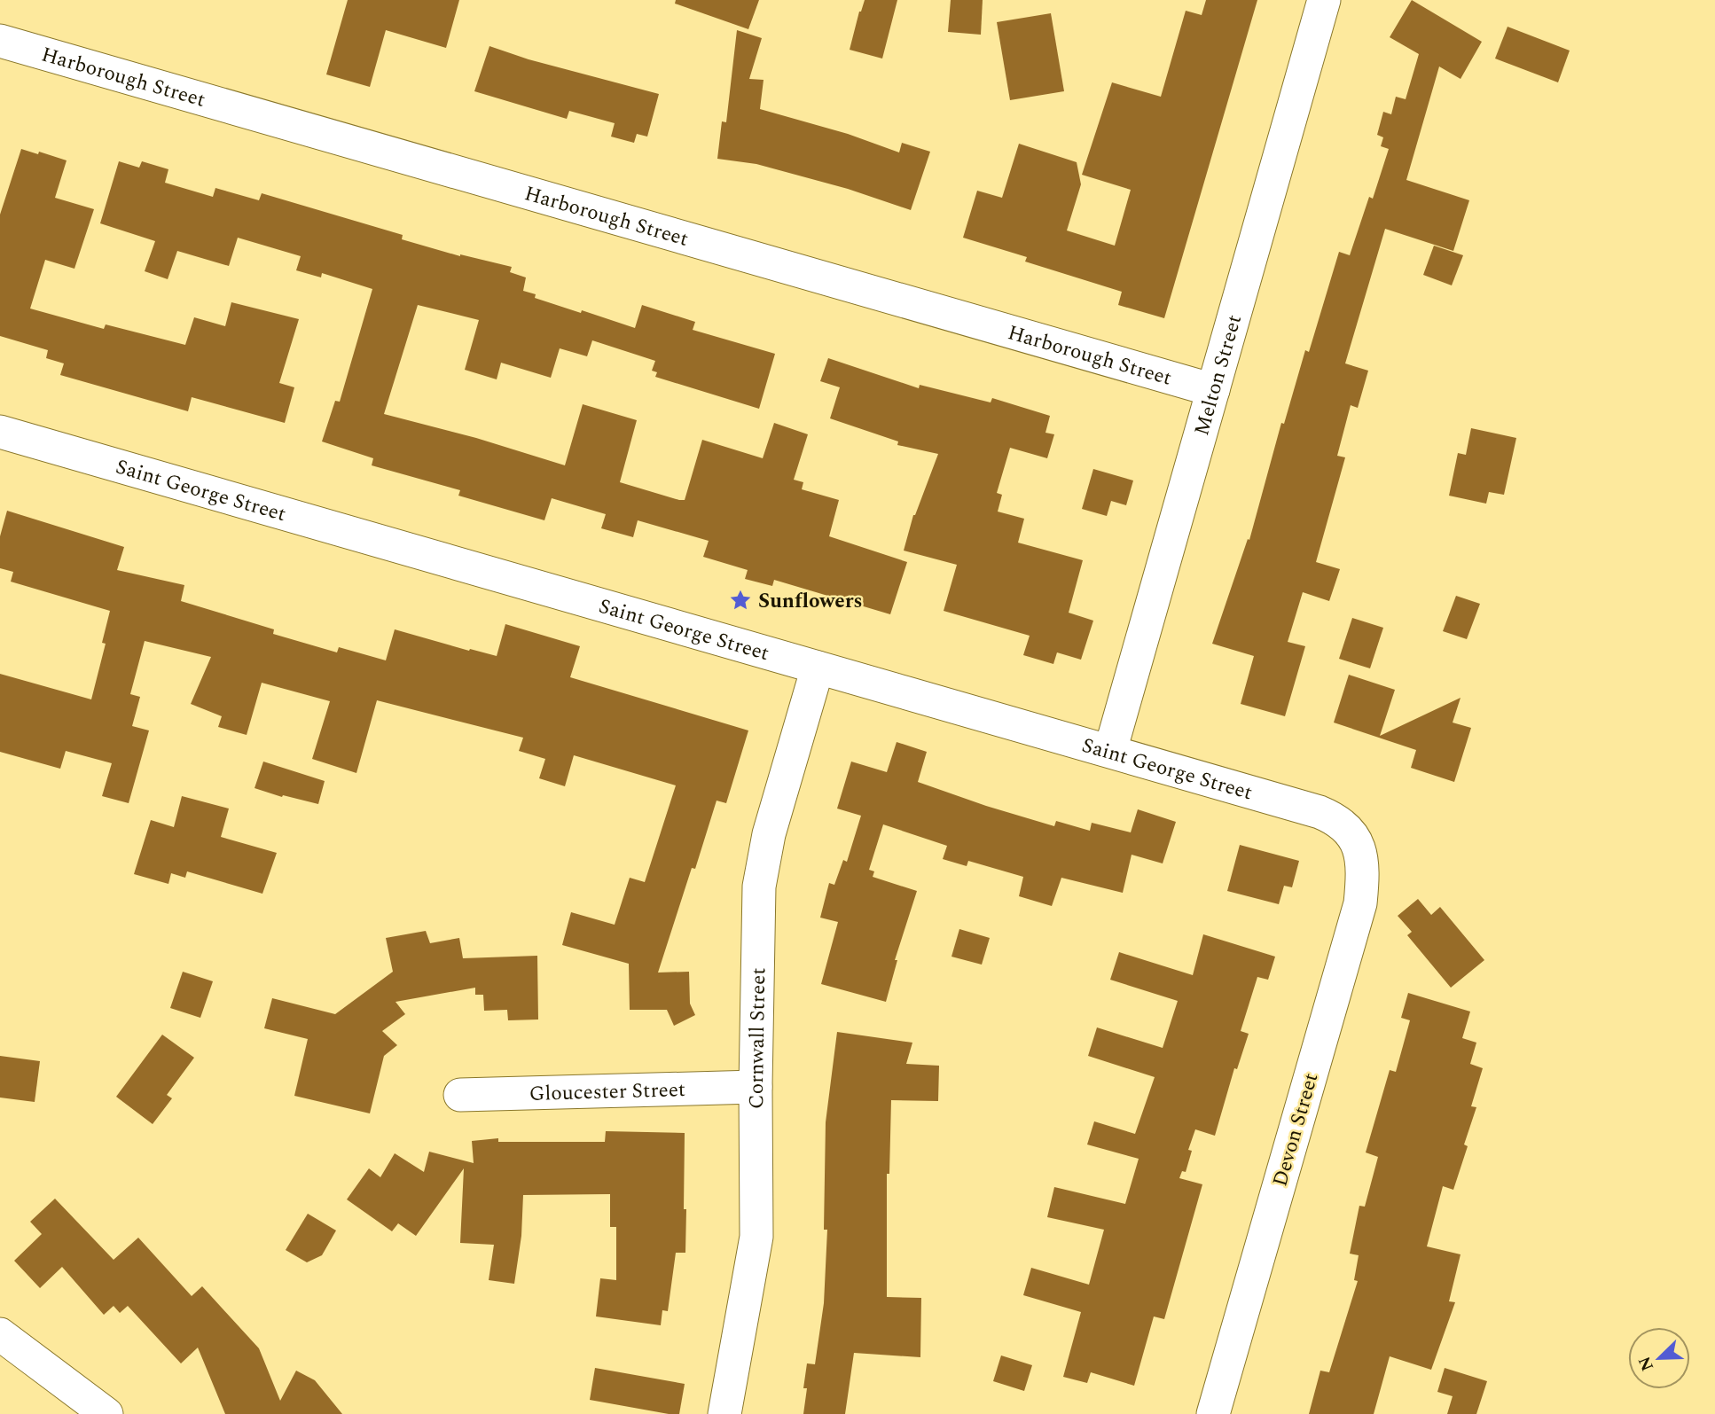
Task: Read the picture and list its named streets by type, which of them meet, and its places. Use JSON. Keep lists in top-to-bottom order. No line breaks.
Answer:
{"streets":{"street":["Harborough Street","Melton Street","Saint George Street","Cornwall Street","Gloucester Street","Devon Street"]},"crossings":[["Harborough Street","Melton Street"],["Melton Street","Saint George Street"],["Saint George Street","Cornwall Street"],["Saint George Street","Devon Street"],["Cornwall Street","Gloucester Street"]],"places":{"place":["Sunflowers"]},"north":"bottom left"}
